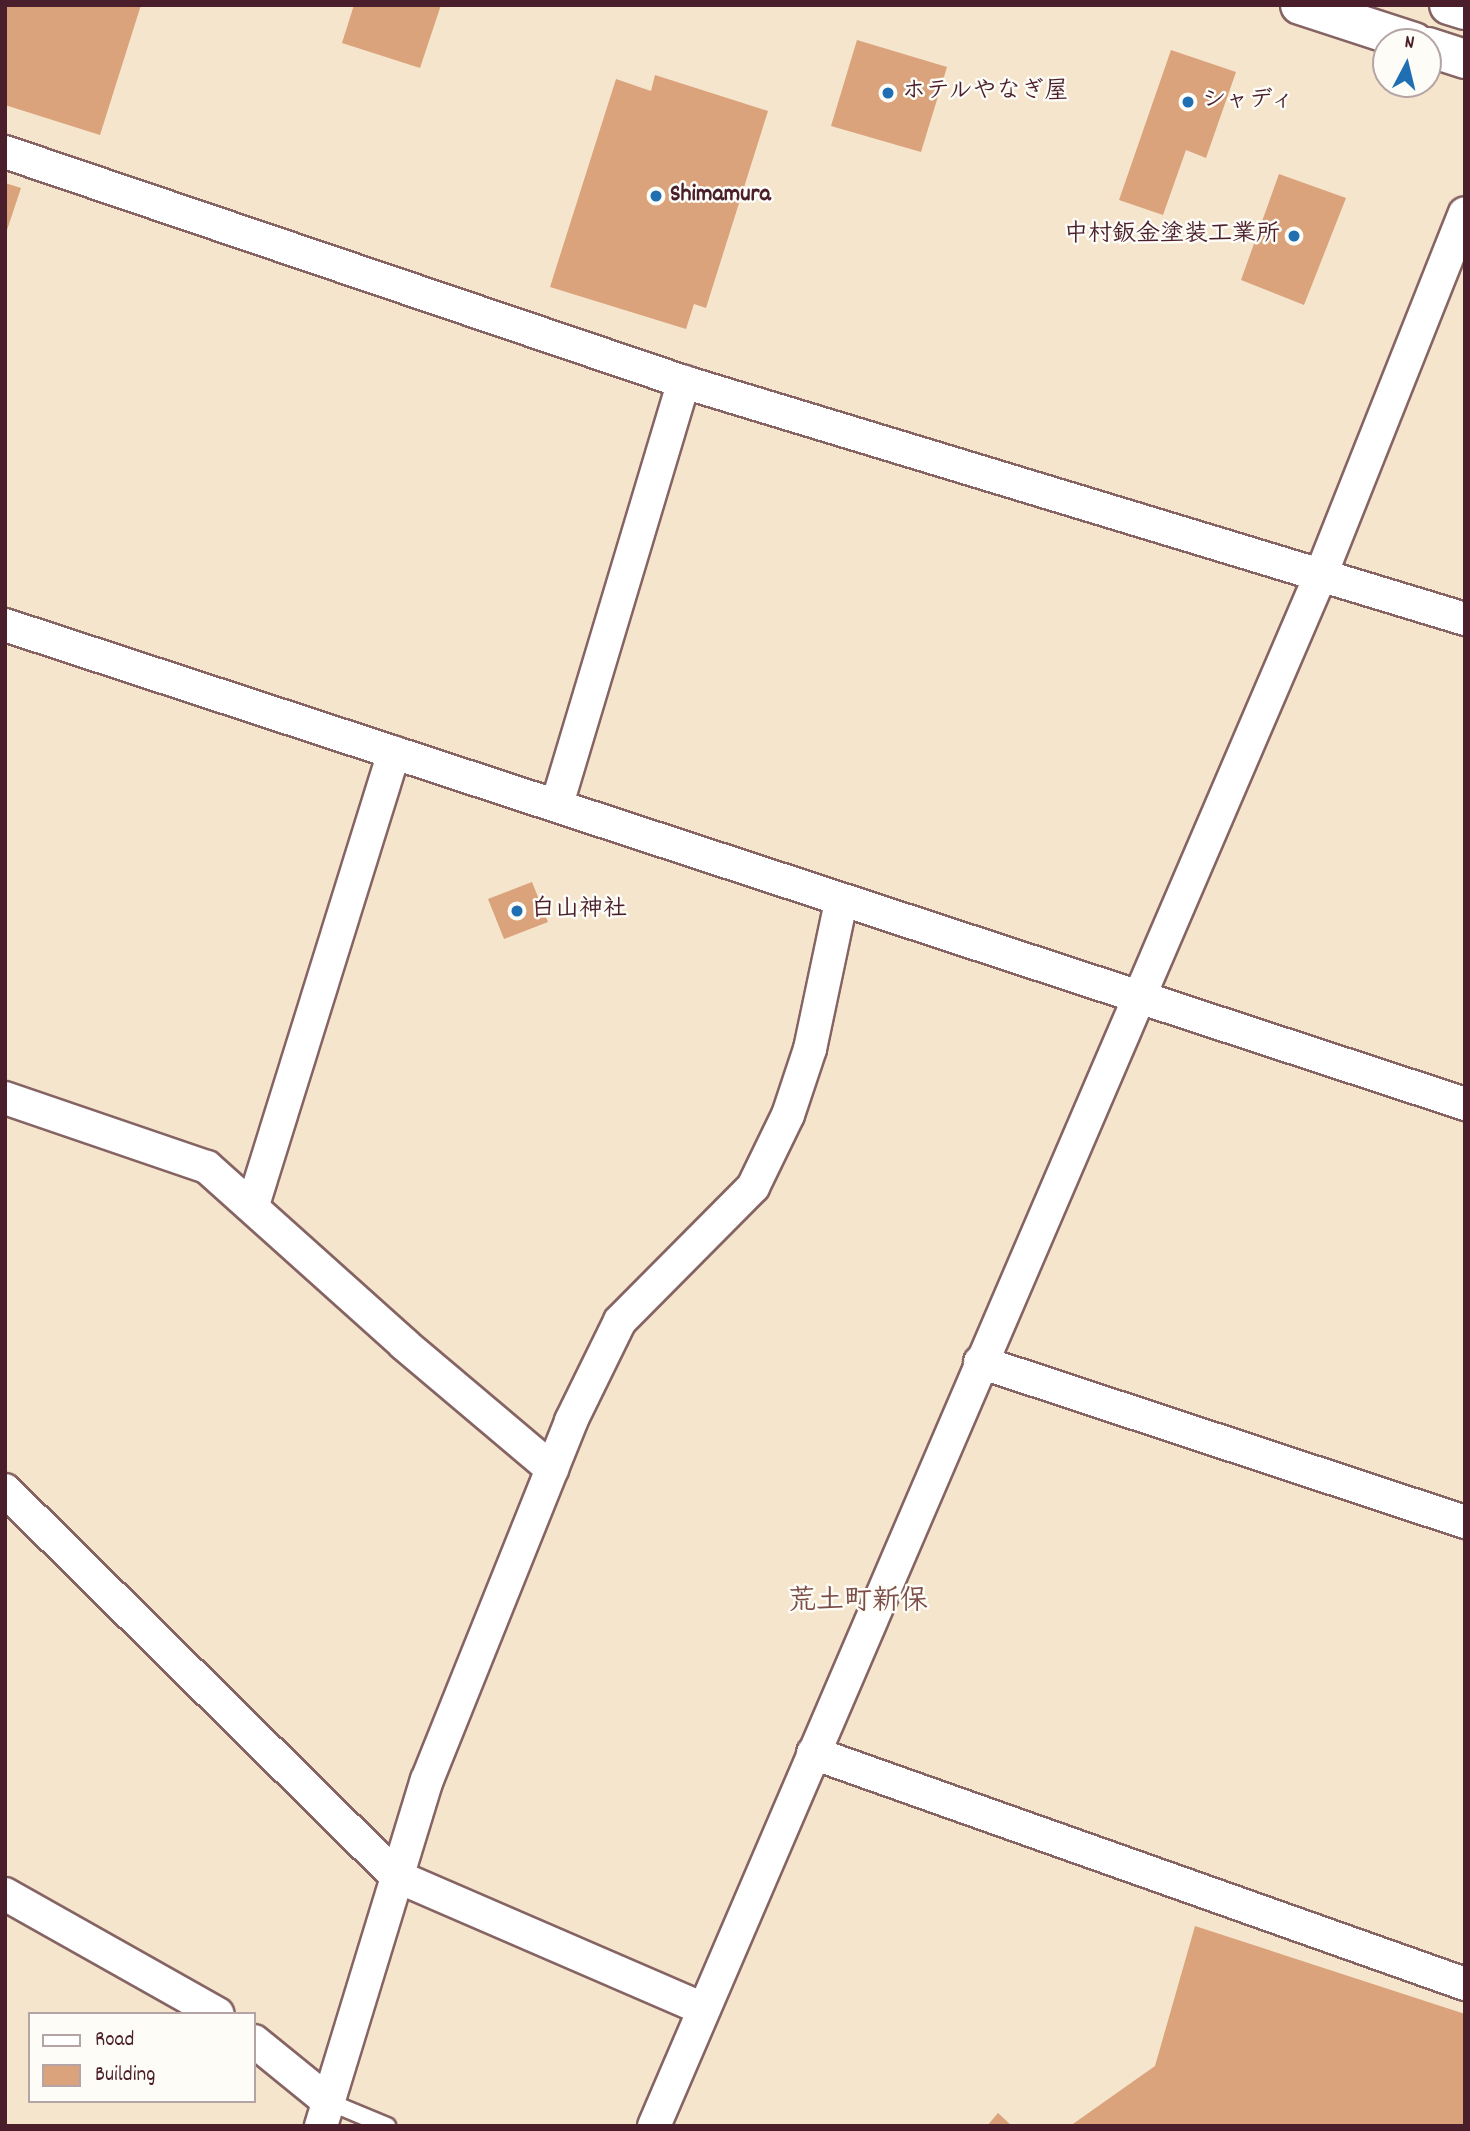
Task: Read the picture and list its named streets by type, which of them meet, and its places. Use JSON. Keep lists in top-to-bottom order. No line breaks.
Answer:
{"districts":["荒土町新保"],"places":["ホテルやなぎ屋","シャディ","Shimamura","中村鈑金塗装工業所","白山神社"],"legend":["Road","Building"],"north":"top"}
